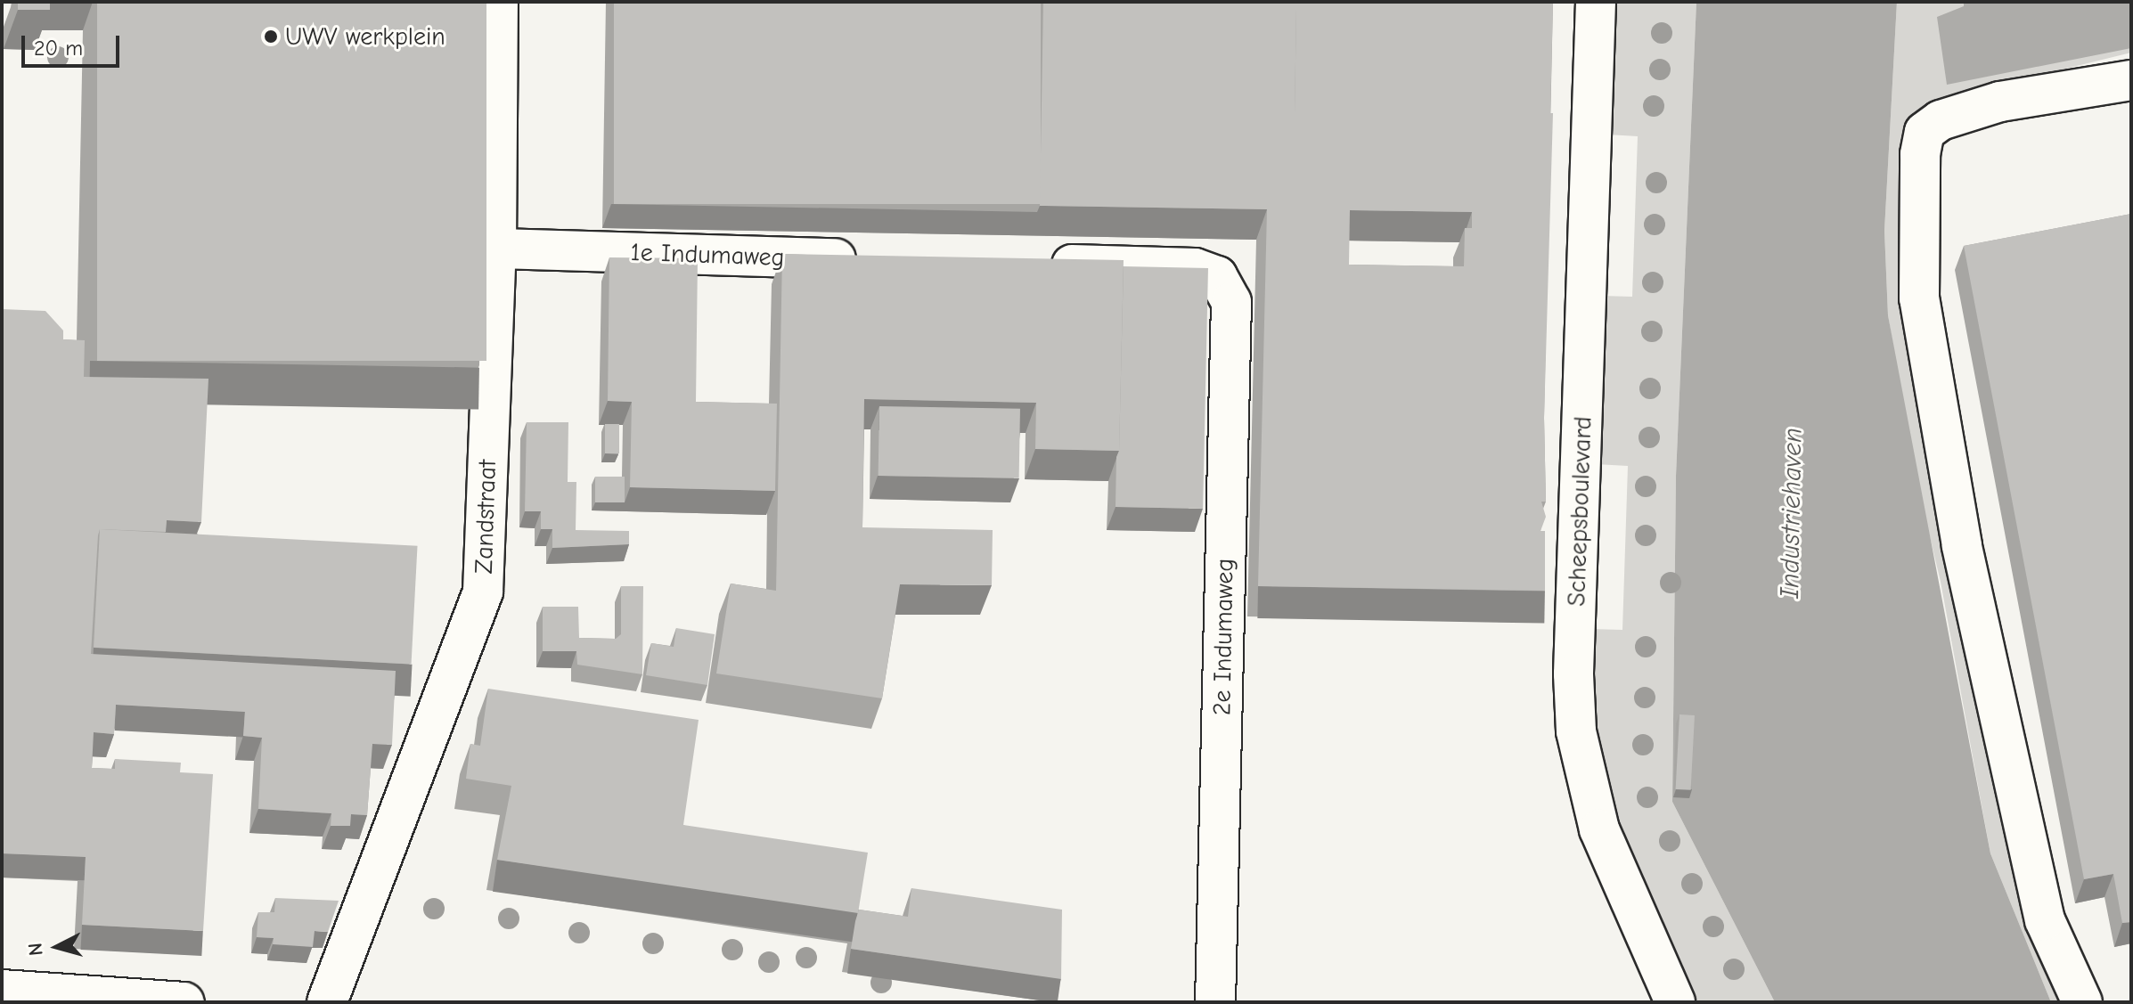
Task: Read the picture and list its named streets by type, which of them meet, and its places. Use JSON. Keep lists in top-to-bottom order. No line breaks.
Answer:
{"streets":{"street":["1e Indumaweg","Scheepsboulevard","Zandstraat","2e Indumaweg"]},"crossings":[["1e Indumaweg","Zandstraat"]],"water":["Industriehaven"],"places":["UWV werkplein"],"scale_bar":"20 m","north":"left"}
